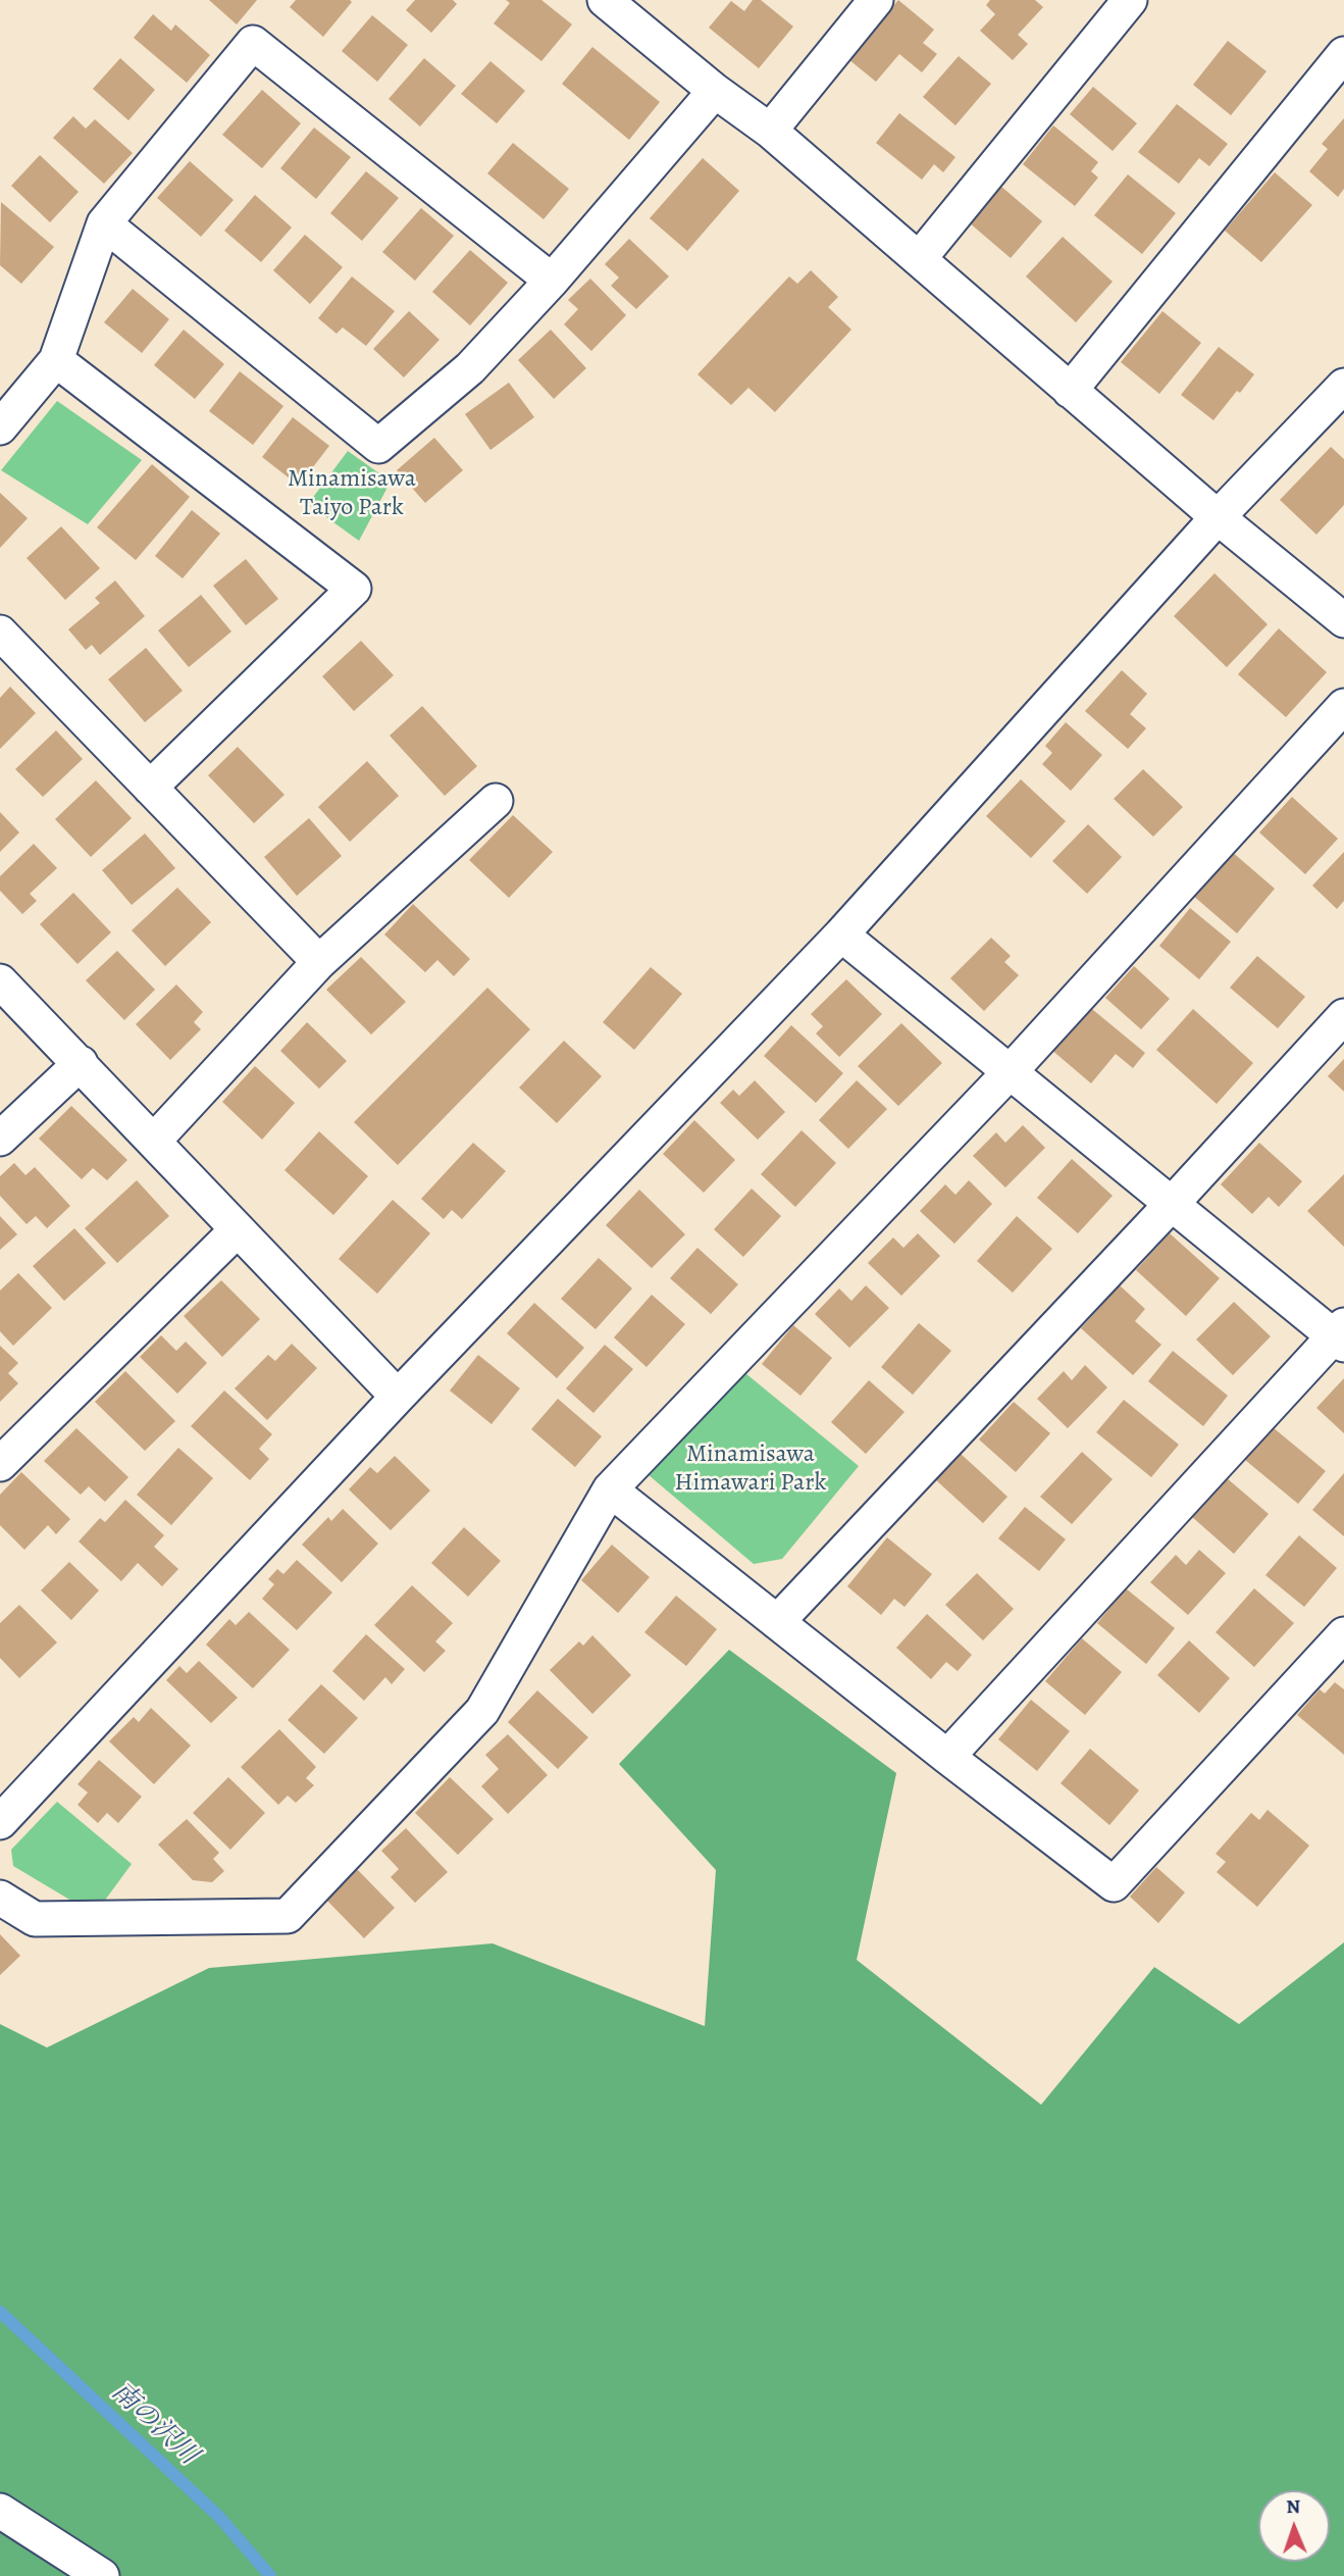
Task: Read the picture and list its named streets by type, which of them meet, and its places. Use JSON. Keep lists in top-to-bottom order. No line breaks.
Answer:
{"water":["南の沢川"],"parks":["Minamisawa Taiyo Park","Minamisawa Himawari Park"],"north":"top"}
